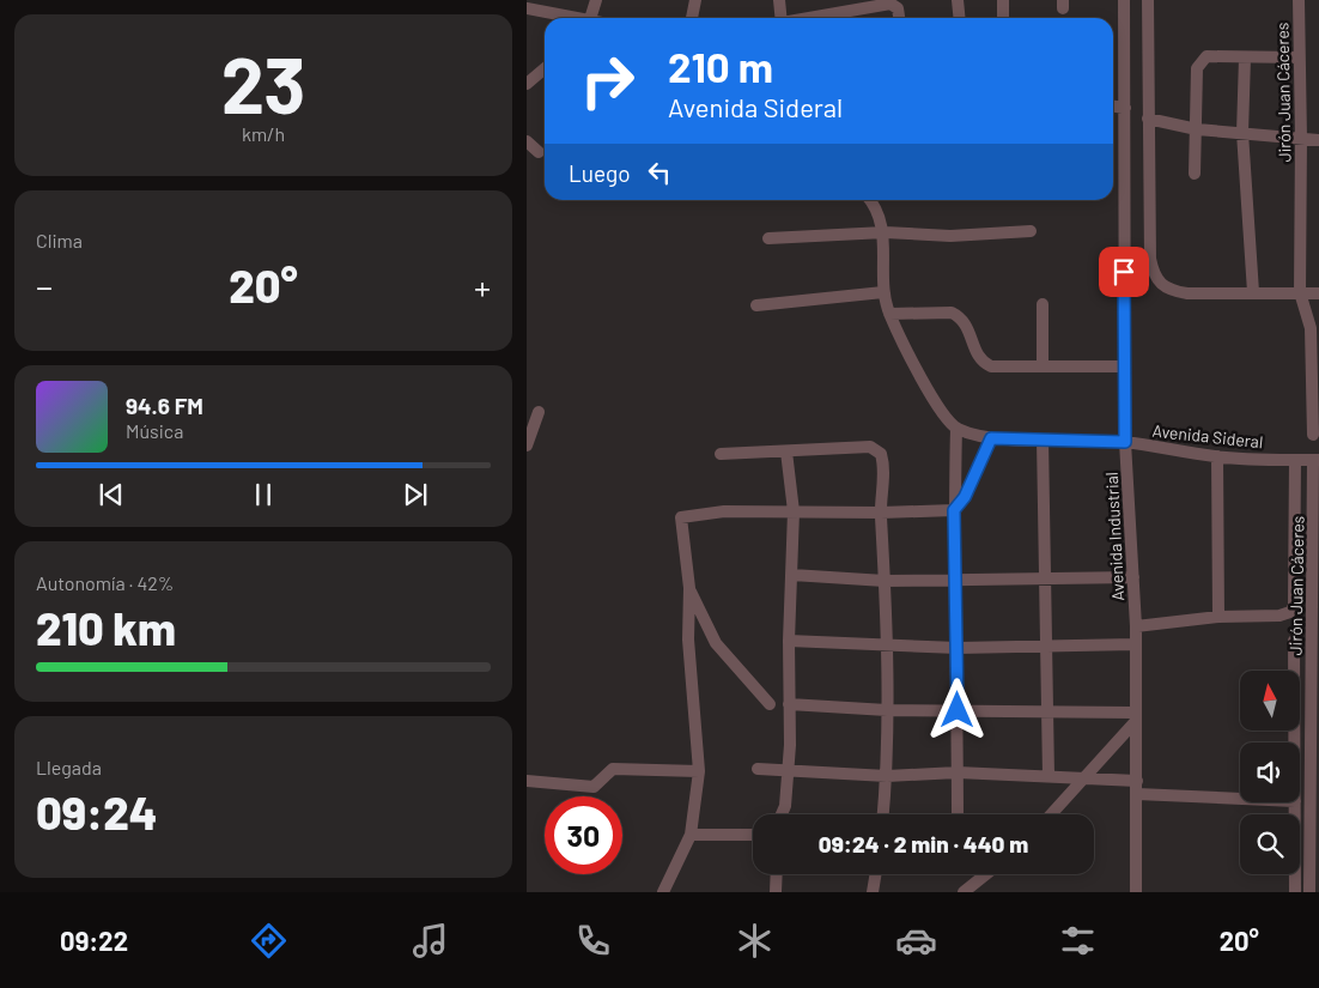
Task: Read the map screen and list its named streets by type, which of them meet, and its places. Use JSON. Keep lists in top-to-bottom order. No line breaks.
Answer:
{"streets":{"street":["Jirón Juan Cáceres","Avenida Sideral","Avenida Industrial"]},"crossings":[["Jirón Juan Cáceres","Avenida Sideral"],["Avenida Sideral","Avenida Industrial"]],"north":"top","page":{"tile":[["23","km/h"],"Clima",["Autonomía · 42%","210 km"],["Llegada","09:24"]],"turn":["210 m","Avenida Sideral"],"then":"Luego","heat":["−","20°","+"],"song":["94.6 FM","Música"],"limit":"30","trip":"09:24 · 2 min · 440 m","tabs":["09:22","20°"]}}
